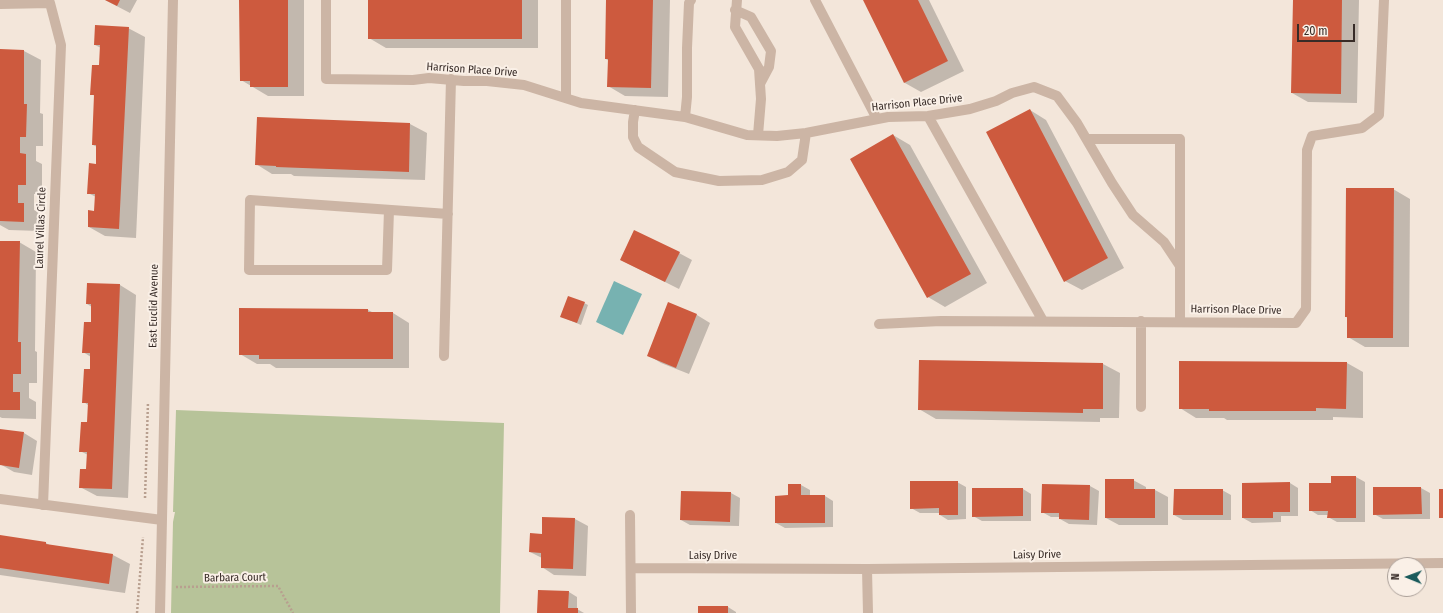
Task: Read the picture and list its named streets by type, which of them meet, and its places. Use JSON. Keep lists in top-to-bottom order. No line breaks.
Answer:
{"streets":{"street":["Harrison Place Drive","Laurel Villas Circle","East Euclid Avenue","Laisy Drive"],"path":["Barbara Court"]},"crossings":[["East Euclid Avenue","Barbara Court"]],"scale_bar":"20 m","north":"left"}
